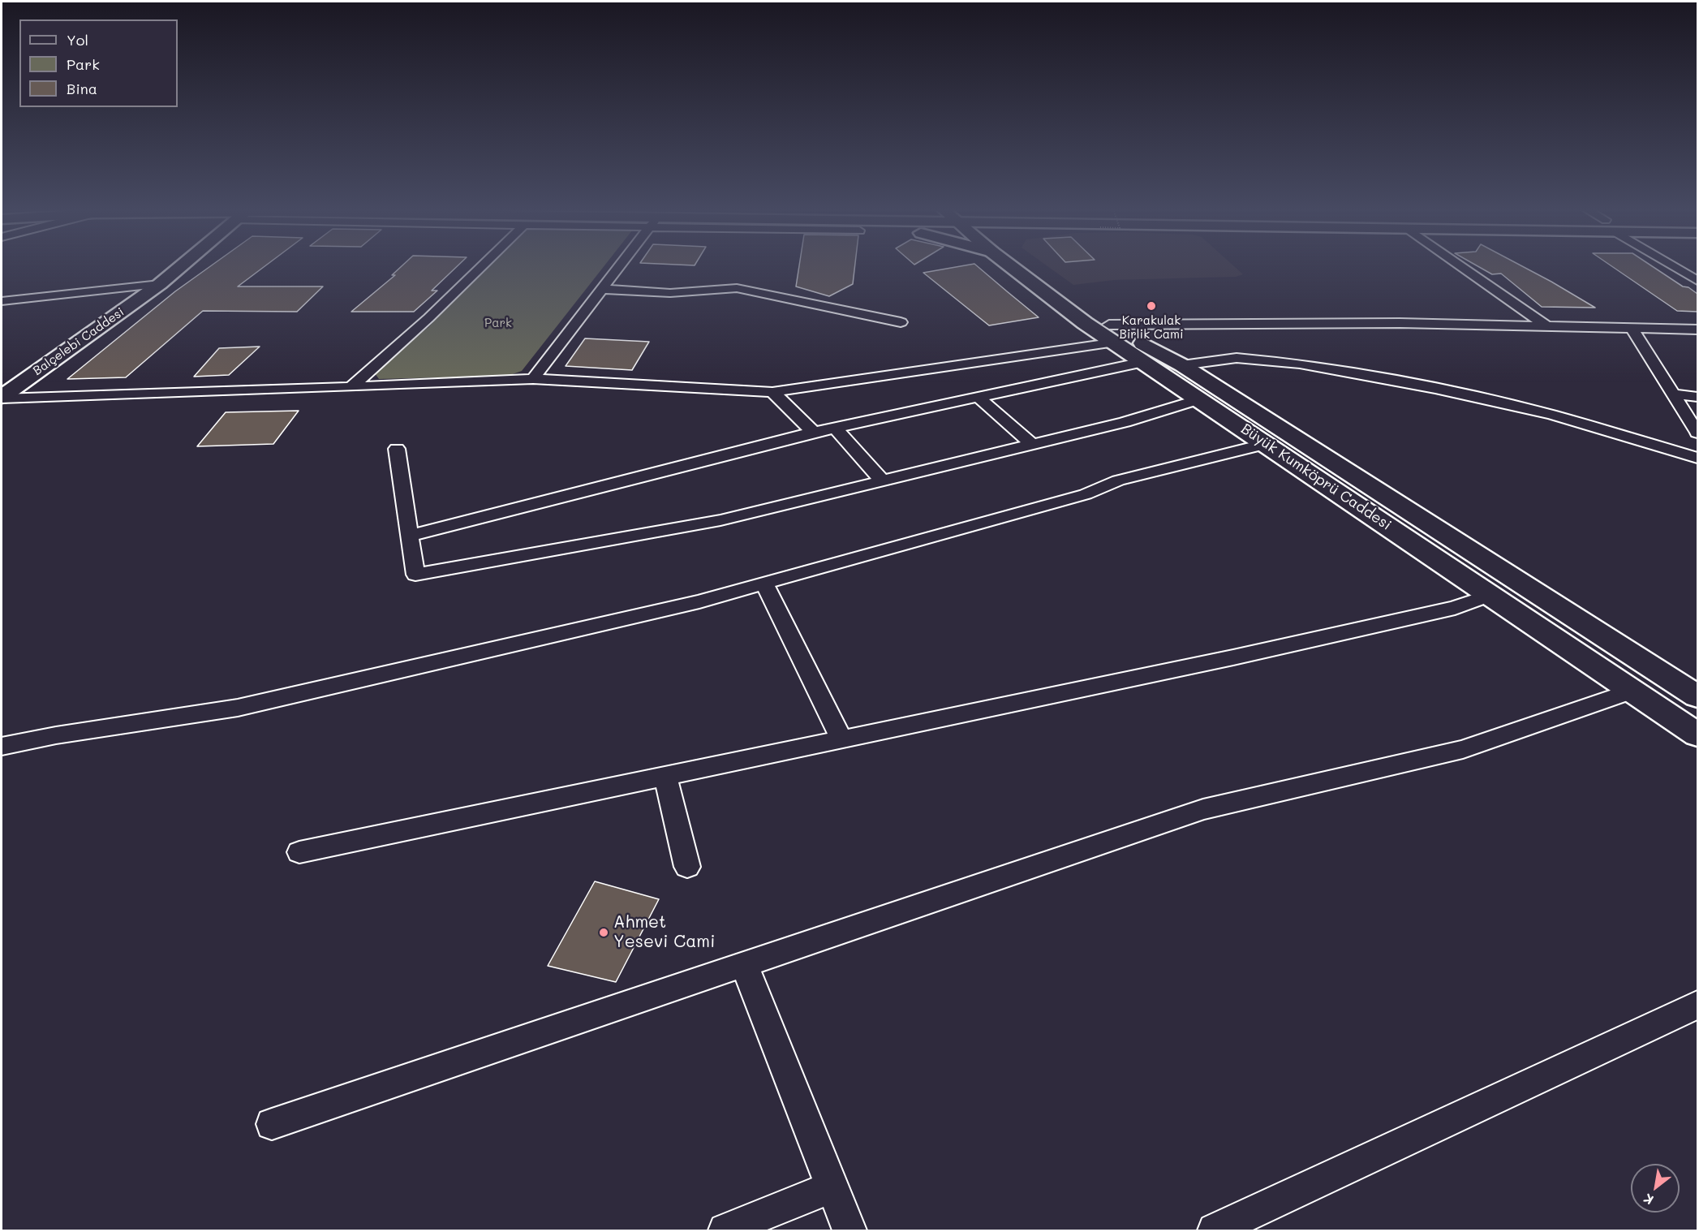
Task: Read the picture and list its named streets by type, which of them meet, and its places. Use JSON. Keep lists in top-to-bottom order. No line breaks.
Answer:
{"streets":{"main road":["Balçelebi Caddesi","Büyük Kumköprü Caddesi"]},"parks":["Park"],"places":["Karakulak Birlik Cami","Ahmet Yesevi Cami"],"legend":["Yol","Park","Bina"],"north":"bottom left"}
